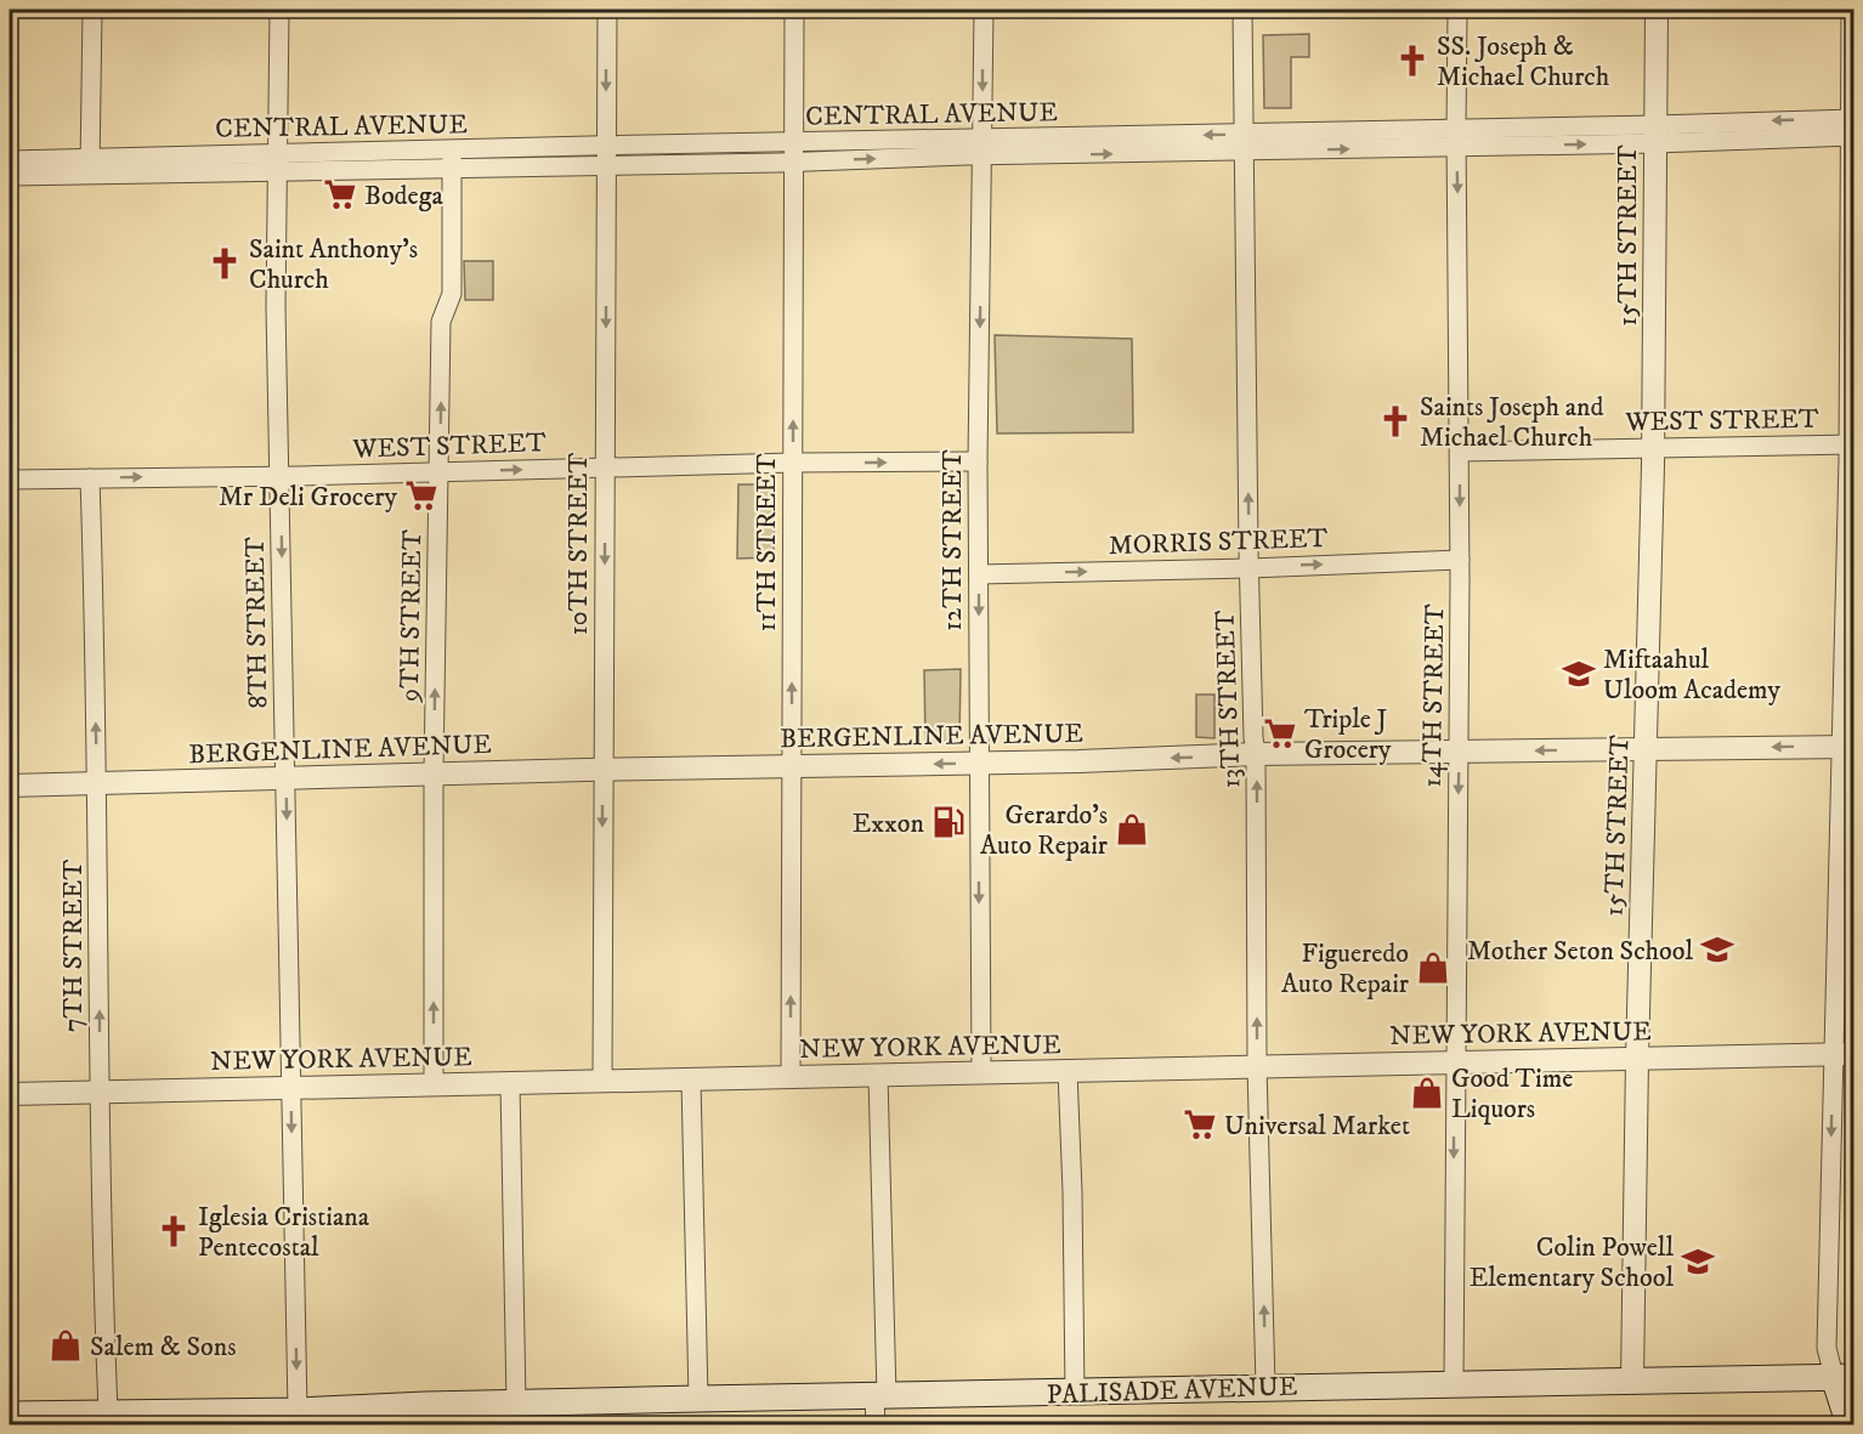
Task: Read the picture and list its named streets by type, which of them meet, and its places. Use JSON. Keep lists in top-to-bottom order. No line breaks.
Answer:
{"streets":{"main road":["PALISADE AVENUE"],"street":["CENTRAL AVENUE","15TH STREET","WEST STREET","12TH STREET","MORRIS STREET","11TH STREET","10TH STREET","9TH STREET","8TH STREET","14TH STREET","13TH STREET","BERGENLINE AVENUE","7TH STREET","NEW YORK AVENUE"]},"crossings":[["CENTRAL AVENUE","15TH STREET"],["CENTRAL AVENUE","12TH STREET"],["CENTRAL AVENUE","11TH STREET"],["CENTRAL AVENUE","10TH STREET"],["CENTRAL AVENUE","9TH STREET"],["CENTRAL AVENUE","8TH STREET"],["CENTRAL AVENUE","14TH STREET"],["CENTRAL AVENUE","13TH STREET"],["15TH STREET","WEST STREET"],["15TH STREET","BERGENLINE AVENUE"],["15TH STREET","NEW YORK AVENUE"],["15TH STREET","PALISADE AVENUE"],["WEST STREET","12TH STREET"],["WEST STREET","11TH STREET"],["WEST STREET","10TH STREET"],["WEST STREET","9TH STREET"],["WEST STREET","8TH STREET"],["WEST STREET","14TH STREET"],["WEST STREET","7TH STREET"],["12TH STREET","MORRIS STREET"],["12TH STREET","BERGENLINE AVENUE"],["12TH STREET","NEW YORK AVENUE"],["MORRIS STREET","14TH STREET"],["MORRIS STREET","13TH STREET"],["11TH STREET","BERGENLINE AVENUE"],["11TH STREET","NEW YORK AVENUE"],["10TH STREET","BERGENLINE AVENUE"],["10TH STREET","NEW YORK AVENUE"],["9TH STREET","BERGENLINE AVENUE"],["9TH STREET","NEW YORK AVENUE"],["8TH STREET","BERGENLINE AVENUE"],["8TH STREET","NEW YORK AVENUE"],["8TH STREET","PALISADE AVENUE"],["14TH STREET","BERGENLINE AVENUE"],["14TH STREET","NEW YORK AVENUE"],["14TH STREET","PALISADE AVENUE"],["13TH STREET","BERGENLINE AVENUE"],["13TH STREET","NEW YORK AVENUE"],["13TH STREET","PALISADE AVENUE"],["BERGENLINE AVENUE","7TH STREET"],["7TH STREET","NEW YORK AVENUE"],["7TH STREET","PALISADE AVENUE"]],"one_way":["WEST STREET","12TH STREET","MORRIS STREET","11TH STREET","10TH STREET","9TH STREET","8TH STREET","14TH STREET","13TH STREET","BERGENLINE AVENUE","7TH STREET"],"places":{"church":["SS. Joseph & Michael Church","Saint Anthony's Church","Saints Joseph and Michael Church","Iglesia Cristiana Pentecostal"],"supermarket":["Bodega","Mr Deli Grocery","Triple J Grocery","Universal Market"],"school or university":["Miftaahul Uloom Academy","Mother Seton School","Colin Powell Elementary School"],"fuel station":["Exxon"],"shop":["Gerardo's Auto Repair","Figueredo Auto Repair","Good Time Liquors","Salem & Sons"]}}
